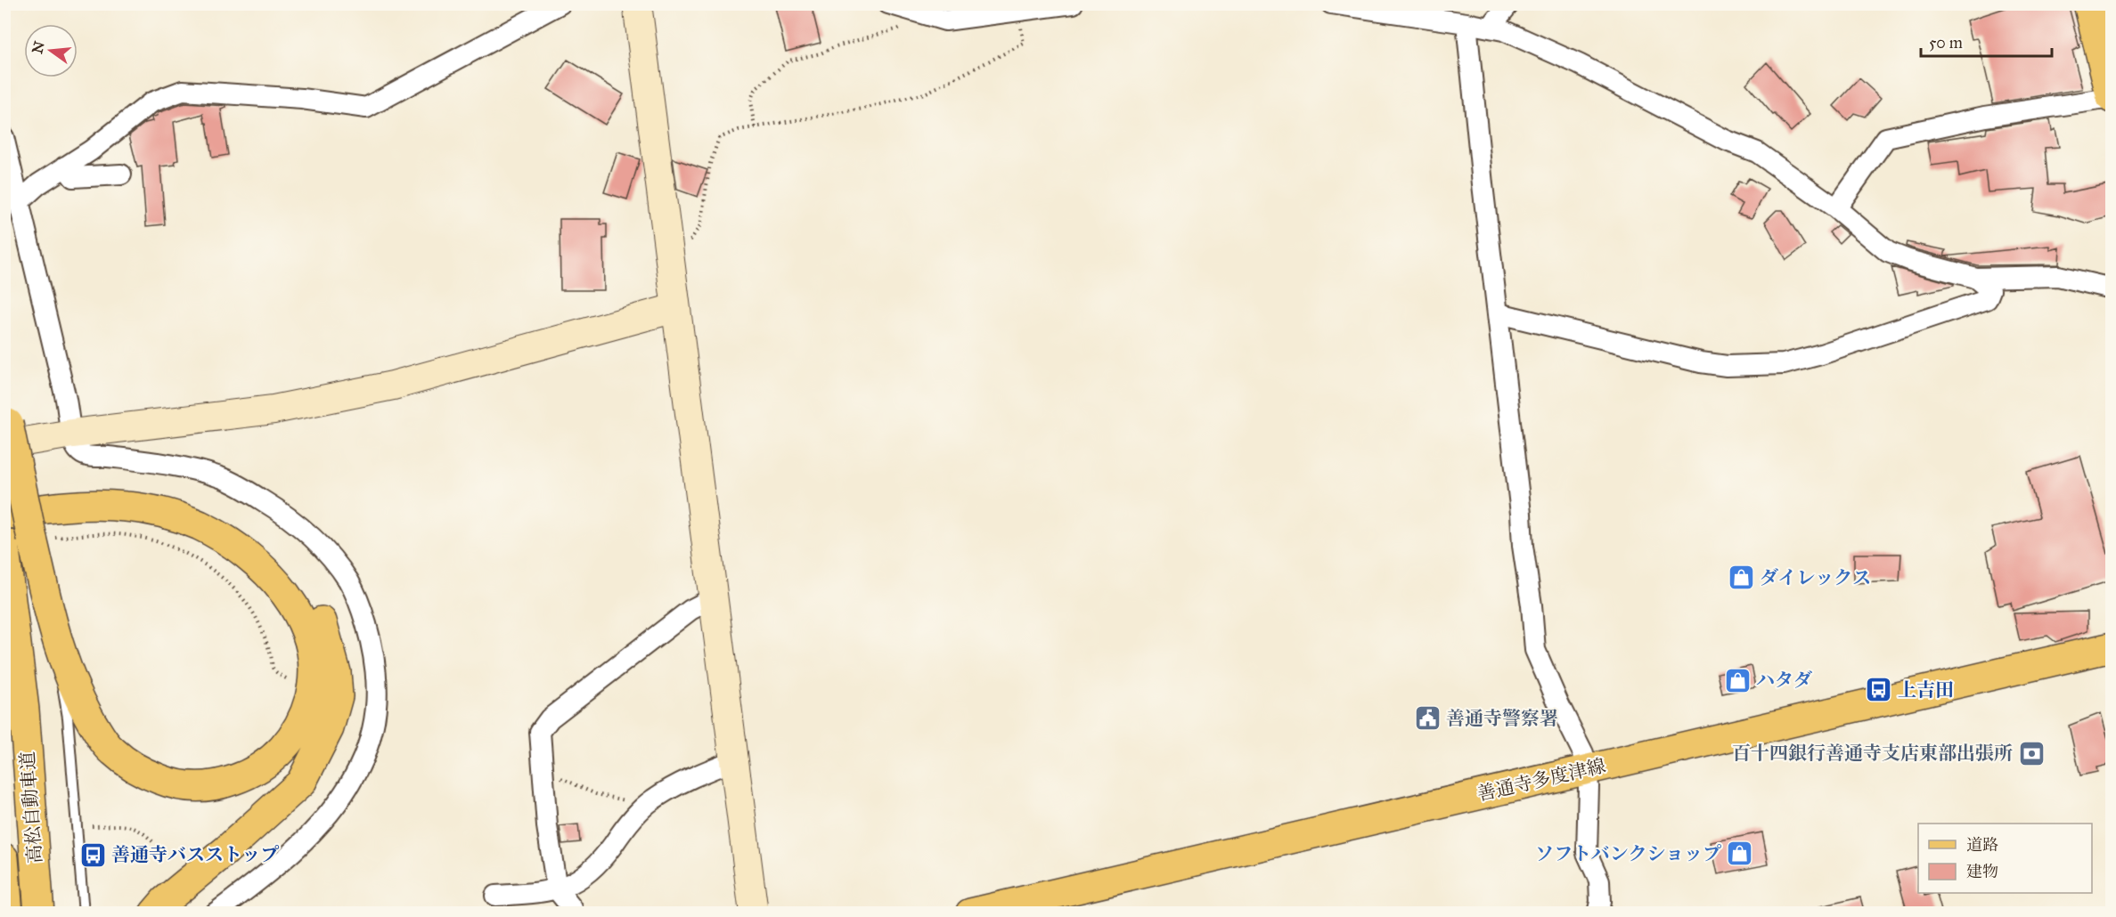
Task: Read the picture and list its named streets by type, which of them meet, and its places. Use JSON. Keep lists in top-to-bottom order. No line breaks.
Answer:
{"streets":{"main road":["善通寺多度津線","高松自動車道"]},"places":{"shop":["ダイレックス","ハタダ","ソフトバンクショップ"],"bus stop":["上吉田","善通寺バスストップ"],"public building":["善通寺警察署"],"bank":["百十四銀行善通寺支店東部出張所"]},"legend":["道路","建物"],"scale_bar":"50 m","north":"left"}
